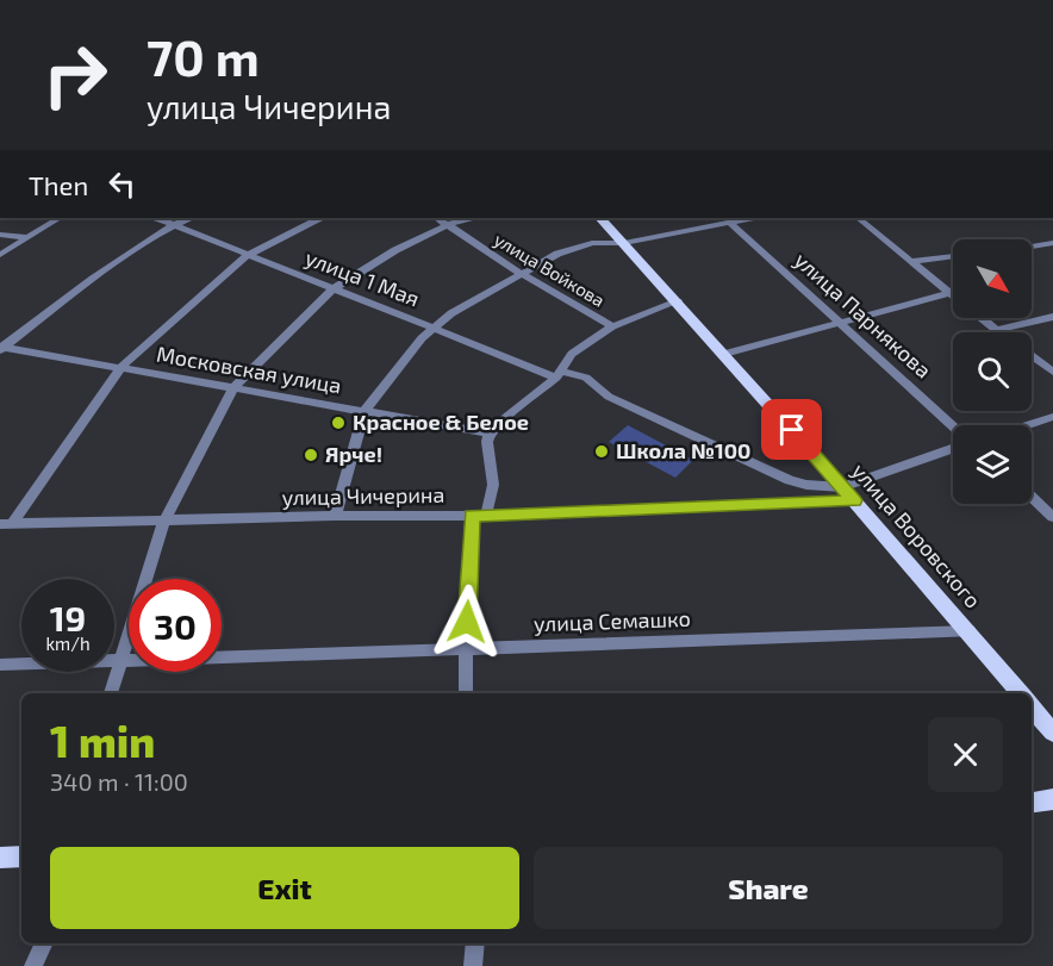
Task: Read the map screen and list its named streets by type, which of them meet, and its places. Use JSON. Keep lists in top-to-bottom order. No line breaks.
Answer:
{"streets":{"main road":["улица Воровского"],"street":["улица Войкова","улица 1 Мая","улица Парнякова","Московская улица","улица Чичерина","улица Семашко"]},"crossings":[["улица 1 Мая","улица Воровского"],["улица Чичерина","улица Воровского"],["улица Воровского","улица Семашко"]],"places":["Красное & Белое","Школа №100","Ярче!"],"north":"bottom right","page":{"turn":["70 m","улица Чичерина"],"then":"Then","speed":"19 km/h","limit":"30","heading":["1 min","340 m · 11:00"],"buttons":["Exit","Share"]}}
